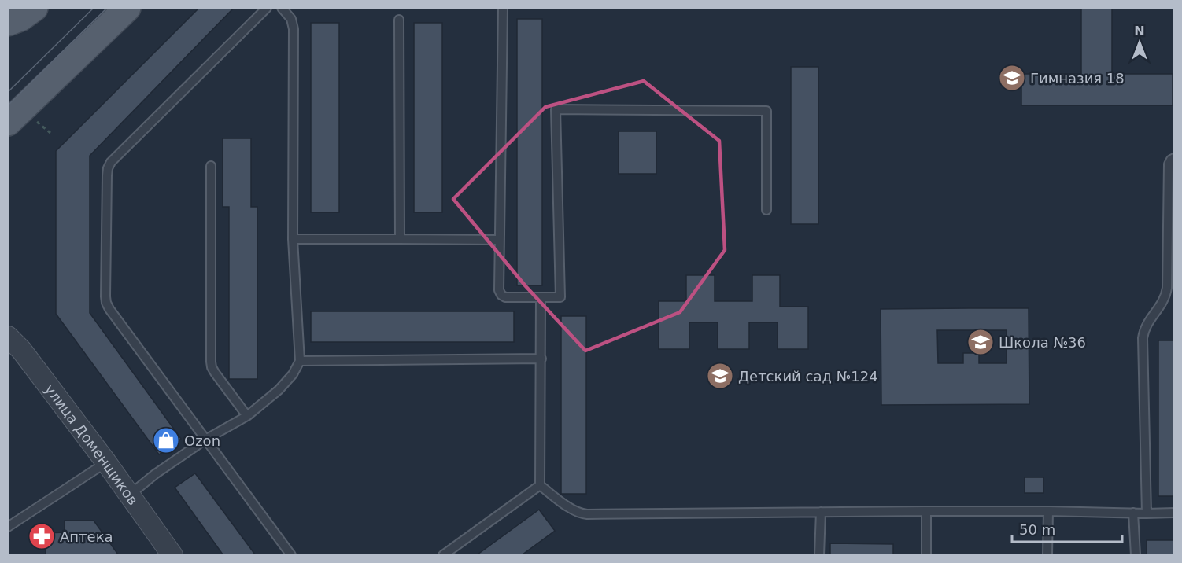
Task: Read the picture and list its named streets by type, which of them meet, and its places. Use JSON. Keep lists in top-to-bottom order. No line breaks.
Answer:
{"streets":{"street":["улица Доменщиков"]},"places":{"school or university":["Гимназия 18","Школа №36","Детский сад №124"],"shop":["Ozon"],"pharmacy":["Аптека"]},"scale_bar":"50 m","north":"top"}
